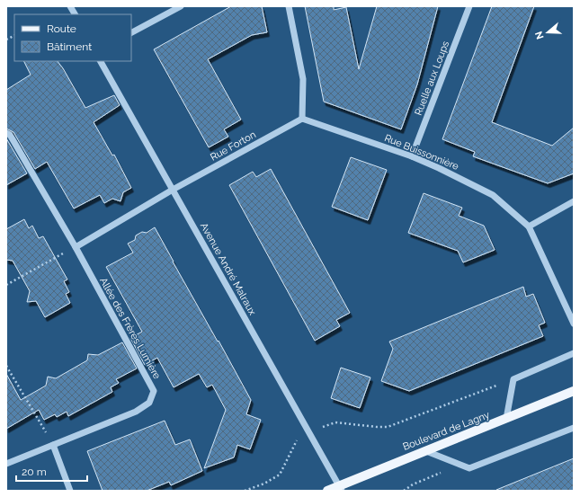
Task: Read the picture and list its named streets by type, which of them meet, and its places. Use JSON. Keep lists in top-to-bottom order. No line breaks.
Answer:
{"streets":{"main road":["Boulevard de Lagny"],"street":["Ruelle aux Loups","Rue Forton","Rue Buissonnière","Avenue André Malraux","Allée des Frères Lumière"]},"crossings":[["Ruelle aux Loups","Rue Buissonnière"],["Rue Forton","Rue Buissonnière"],["Rue Forton","Avenue André Malraux"],["Avenue André Malraux","Boulevard de Lagny"]],"legend":["Route","Bâtiment"],"scale_bar":"20 m","north":"left"}
